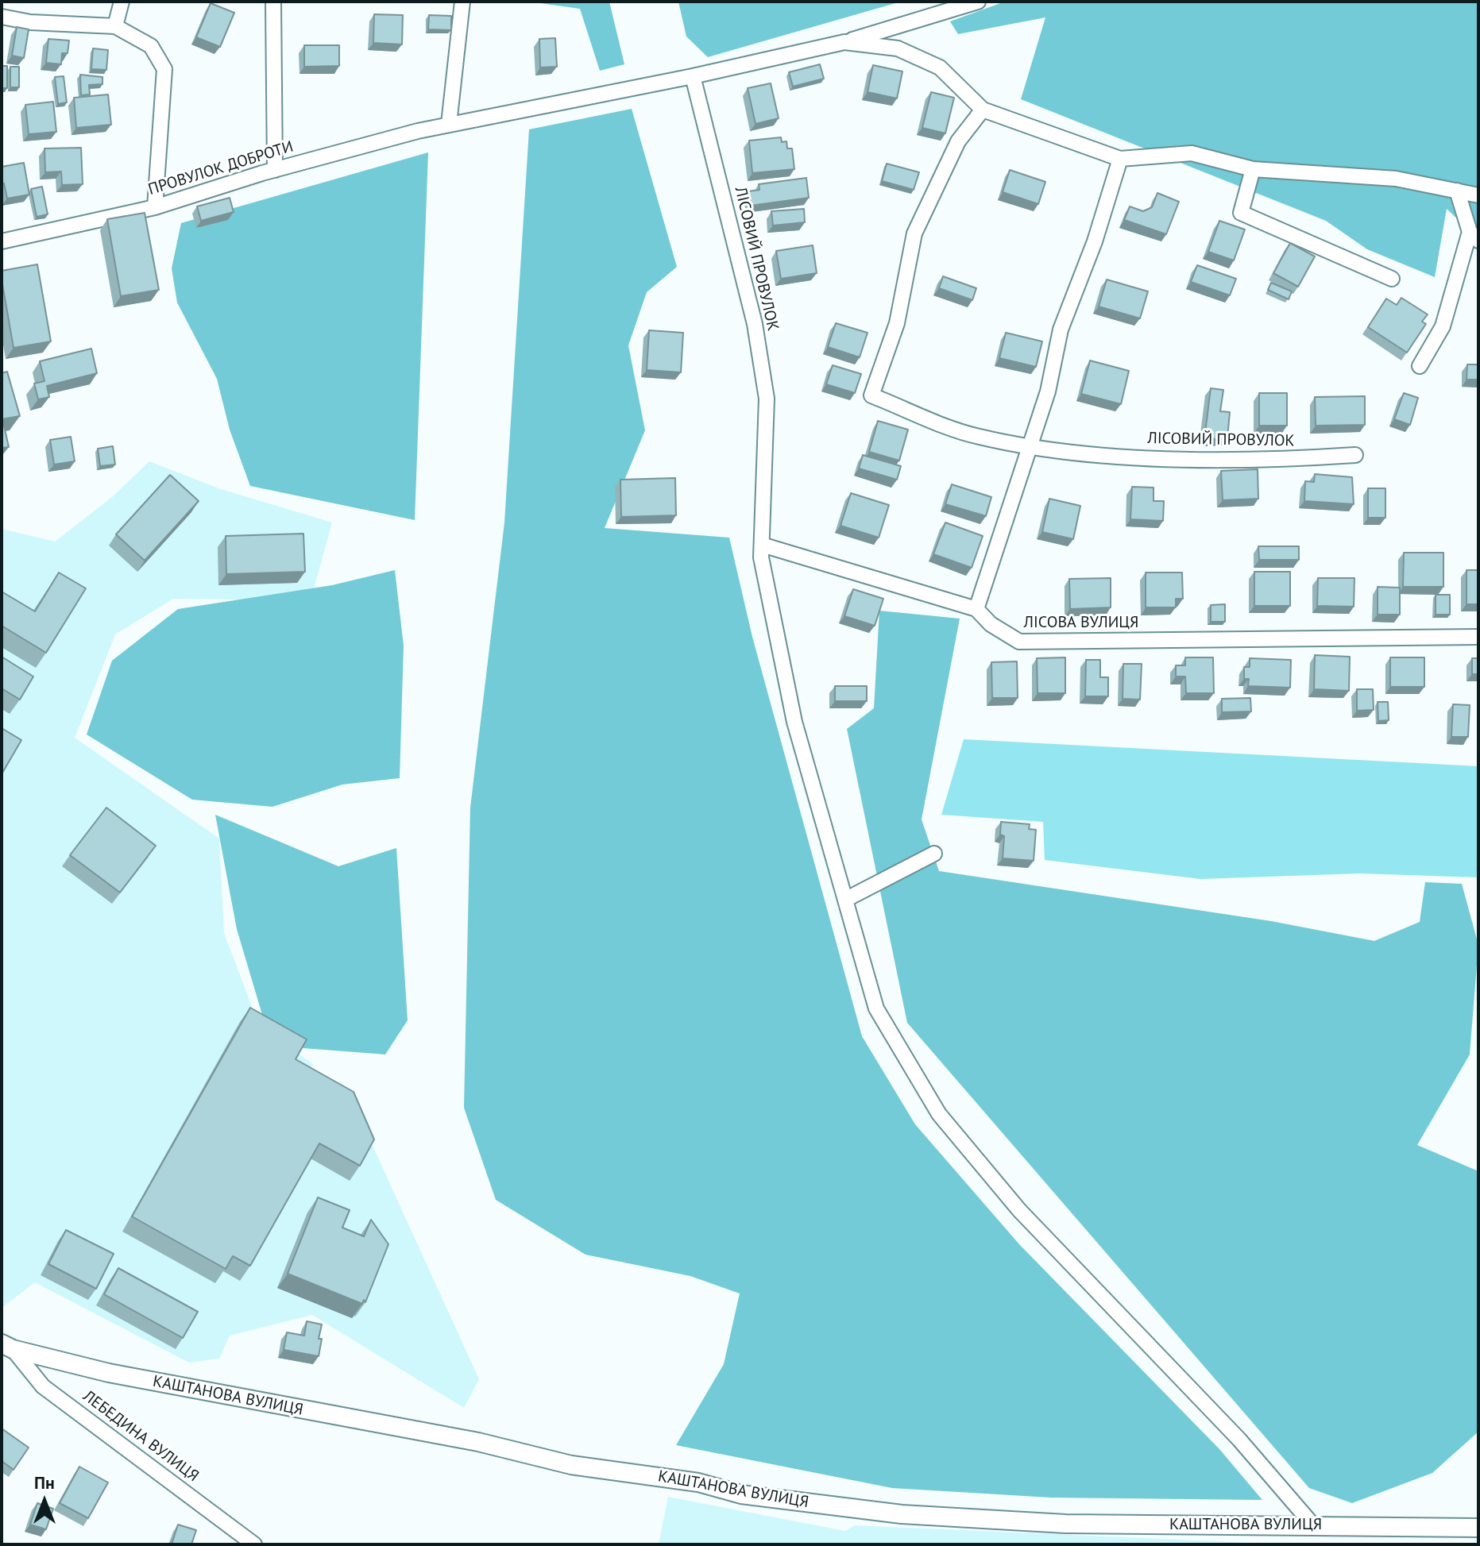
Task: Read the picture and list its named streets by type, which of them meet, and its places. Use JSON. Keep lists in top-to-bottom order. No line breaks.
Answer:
{"streets":{"street":["ПРОВУЛОК ДОБРОТИ","ЛІСОВИЙ ПРОВУЛОК","ЛІСОВА ВУЛИЦЯ","КАШТАНОВА ВУЛИЦЯ","ЛЕБЕДИНА ВУЛИЦЯ"]},"crossings":[["ПРОВУЛОК ДОБРОТИ","ЛІСОВИЙ ПРОВУЛОК"],["ЛІСОВИЙ ПРОВУЛОК","КАШТАНОВА ВУЛИЦЯ"],["КАШТАНОВА ВУЛИЦЯ","ЛЕБЕДИНА ВУЛИЦЯ"]],"north":"top"}
